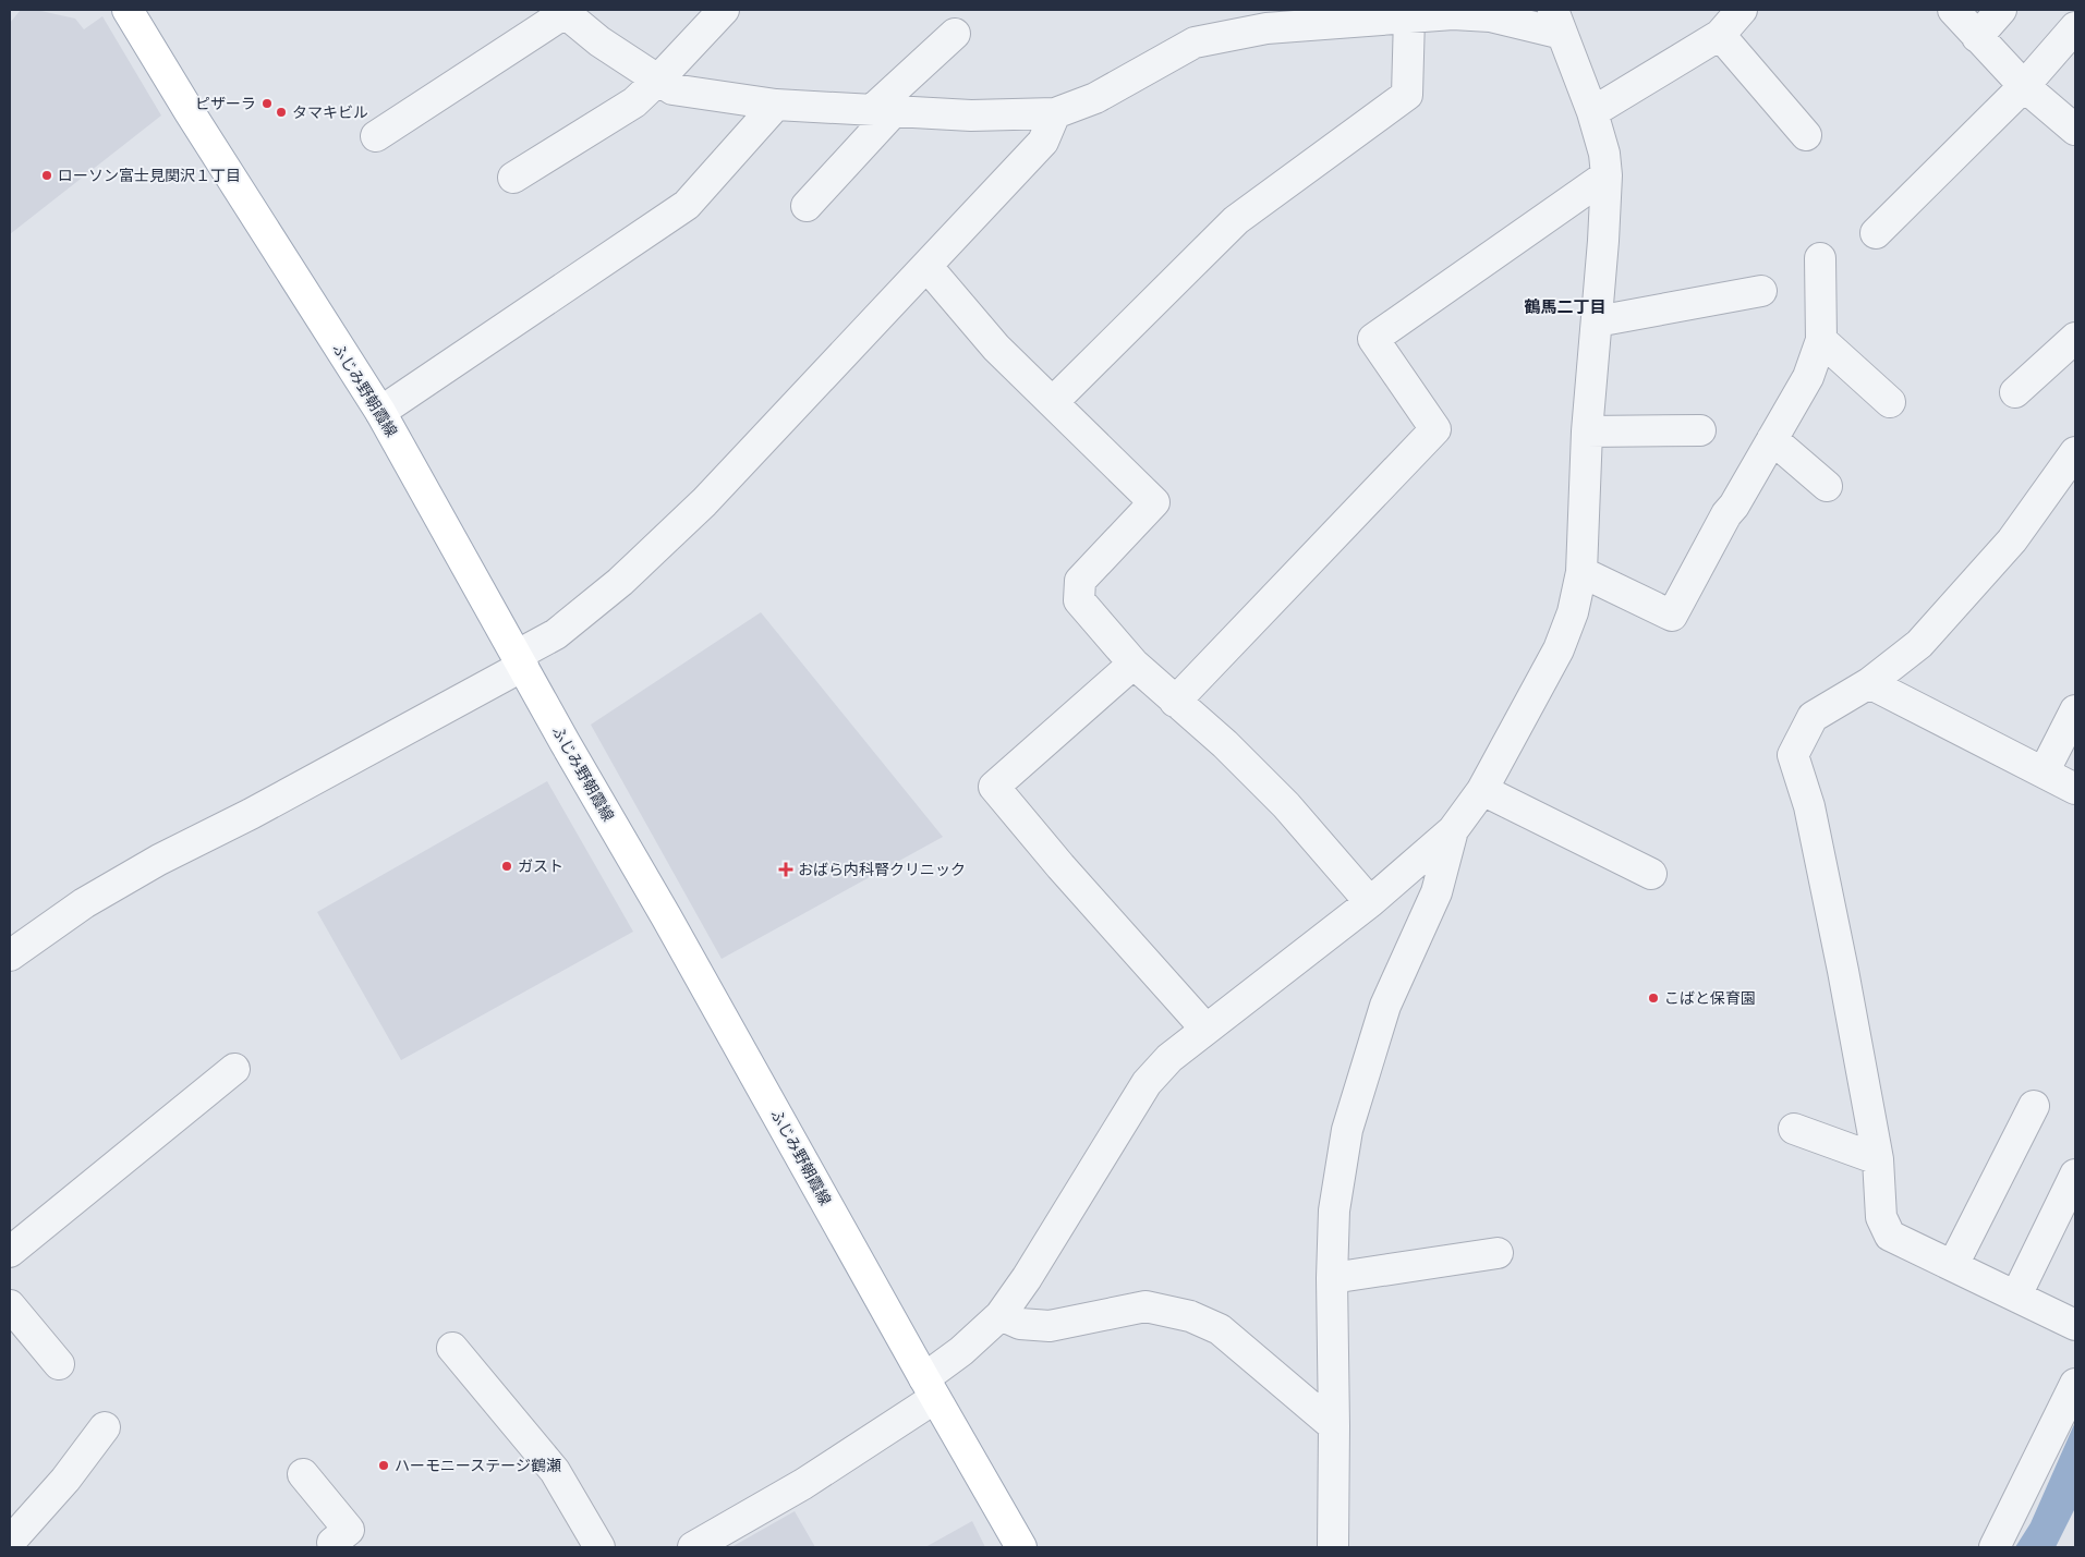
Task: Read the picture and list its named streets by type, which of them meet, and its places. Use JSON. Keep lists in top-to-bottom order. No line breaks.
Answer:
{"streets":{"main road":["ふじみ野朝霞線"]},"districts":["鶴馬二丁目"],"places":{"other":["ピザーラ","タマキビル","ローソン富士見関沢１丁目","ガスト","こばと保育園","ハーモニーステージ鶴瀬"],"health":["おばら内科腎クリニック"]}}
